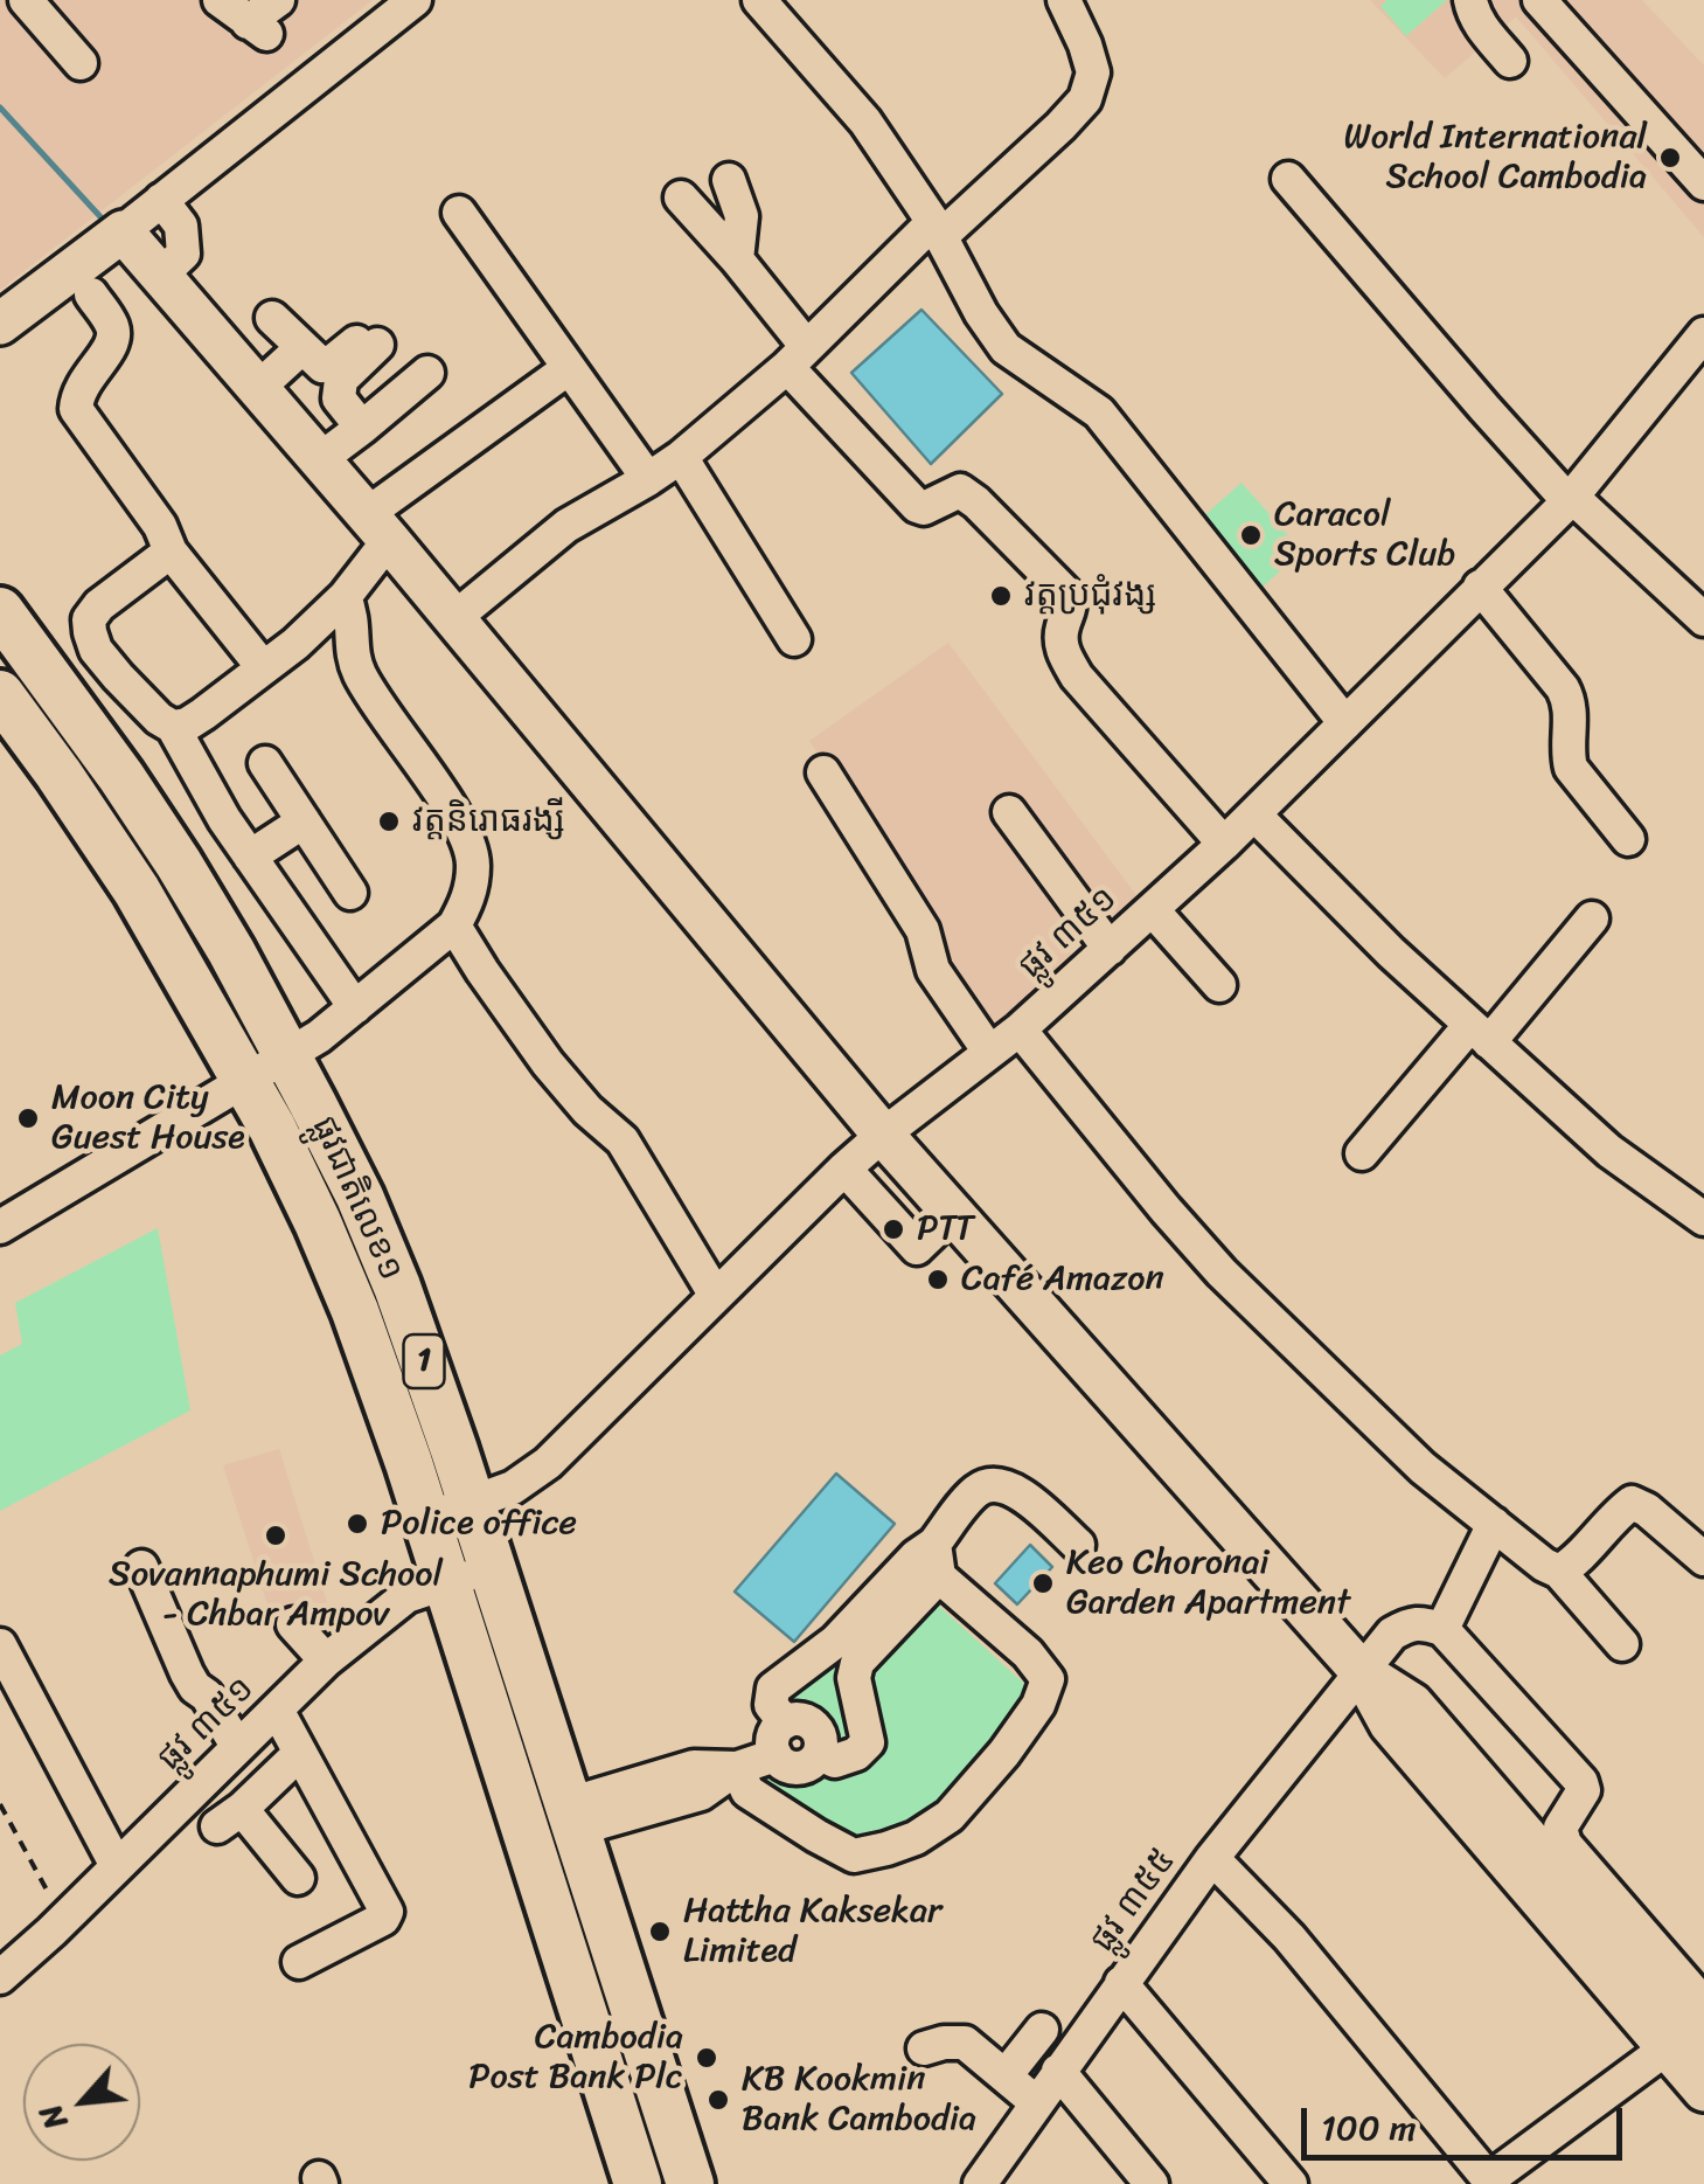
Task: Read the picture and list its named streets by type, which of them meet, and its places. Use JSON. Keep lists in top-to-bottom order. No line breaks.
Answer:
{"streets":{"highway":["ផ្លូវជាតិលេខ១","1"],"street":["ផ្លូវ ៣៥១","ផ្លូវ ៣៥៥"]},"crossings":[["ផ្លូវ ៣៥១","ផ្លូវជាតិលេខ១"]],"places":["World International School Cambodia","Caracol Sports Club","វត្តប្រជុំវង្ស","វត្តនិរោធរង្សី","Moon City Guest House","PTT","Café Amazon","Police office","Sovannaphumi School - Chbar Ampov","Keo Choronai Garden Apartment","Hattha Kaksekar Limited","Cambodia Post Bank Plc","KB Kookmin Bank Cambodia"],"scale_bar":"100 m","north":"bottom left"}
